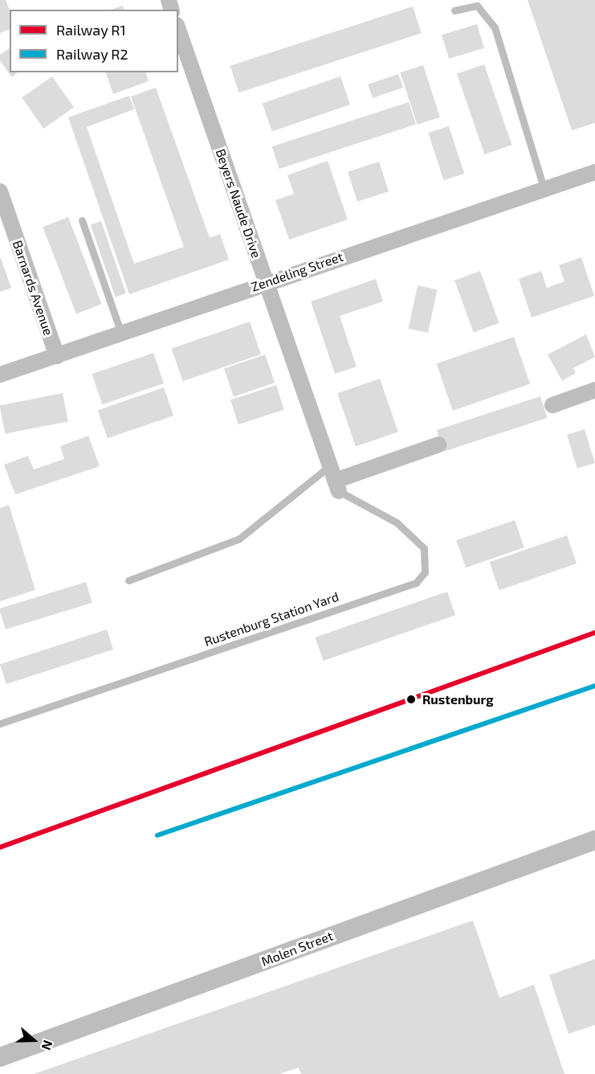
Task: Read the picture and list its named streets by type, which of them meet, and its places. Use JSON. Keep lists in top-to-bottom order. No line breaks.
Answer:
{"streets":{"street":["Beyers Naude Drive","Zendeling Street","Barnards Avenue","Molen Street"],"lane":["Rustenburg Station Yard"]},"crossings":[["Beyers Naude Drive","Zendeling Street"],["Beyers Naude Drive","Rustenburg Station Yard"],["Zendeling Street","Barnards Avenue"]],"places":["Rustenburg"],"lines":["rail line R1","rail line R2"],"legend":["Railway R1","Railway R2"],"north":"right"}
